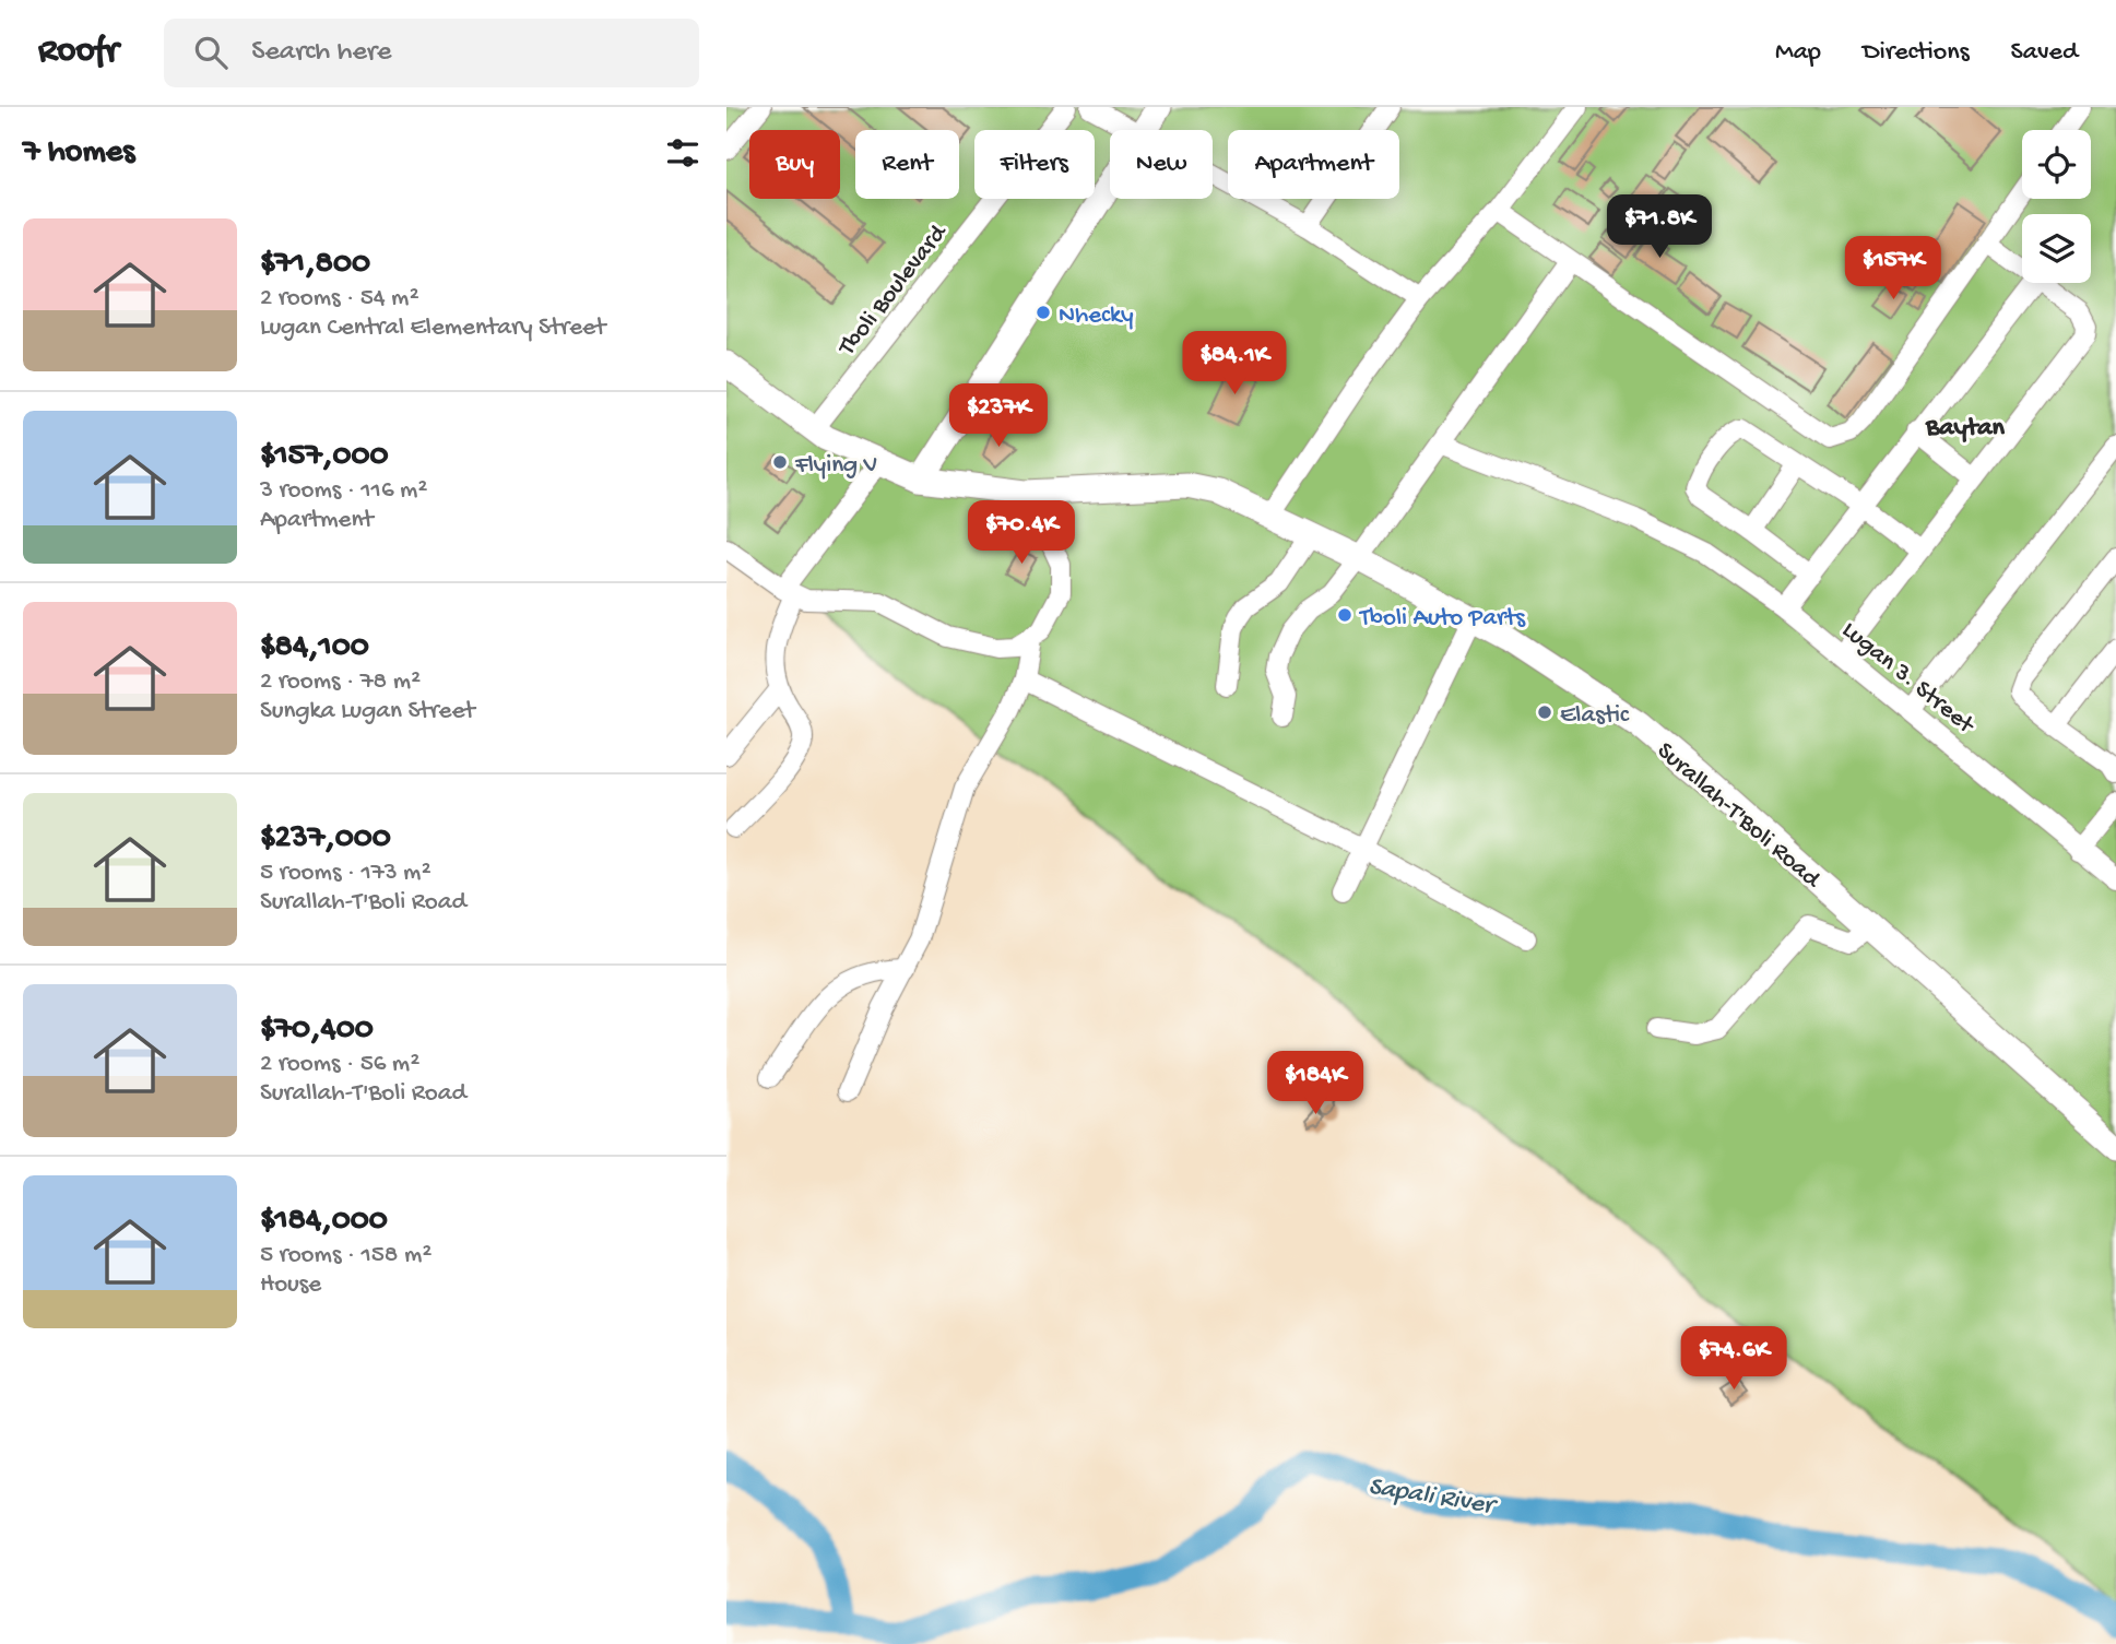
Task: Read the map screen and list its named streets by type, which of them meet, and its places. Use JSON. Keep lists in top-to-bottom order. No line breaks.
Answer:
{"streets":{"main road":["Surallah-T'Boli Road"],"street":["Tboli Boulevard","Lugan 3. Street"]},"crossings":[["Tboli Boulevard","Surallah-T'Boli Road"]],"districts":["Baytan"],"water":["Sapali River"],"places":["Nhecky","Flying V","Tboli Auto Parts","Elastic"],"page":{"header":"Roofr","search":"Search here","nav":["Map","Directions","Saved"],"heading":"7 homes","chip":["Buy","Rent","Filters","New","Apartment"],"price":["$71.8K","$157K","$84.1K","$237K","$70.4K","$184K","$74.6K"],"list":[{"name":"$71,800","note":"2 rooms · 54 m² · Lugan Central Elementary Street"},{"name":"$157,000","note":"3 rooms · 116 m² · Apartment"},{"name":"$84,100","note":"2 rooms · 78 m² · Sungka Lugan Street"},{"name":"$237,000","note":"5 rooms · 173 m² · Surallah-T'Boli Road"},{"name":"$70,400","note":"2 rooms · 56 m² · Surallah-T'Boli Road"},{"name":"$184,000","note":"5 rooms · 158 m² · House"}]}}
